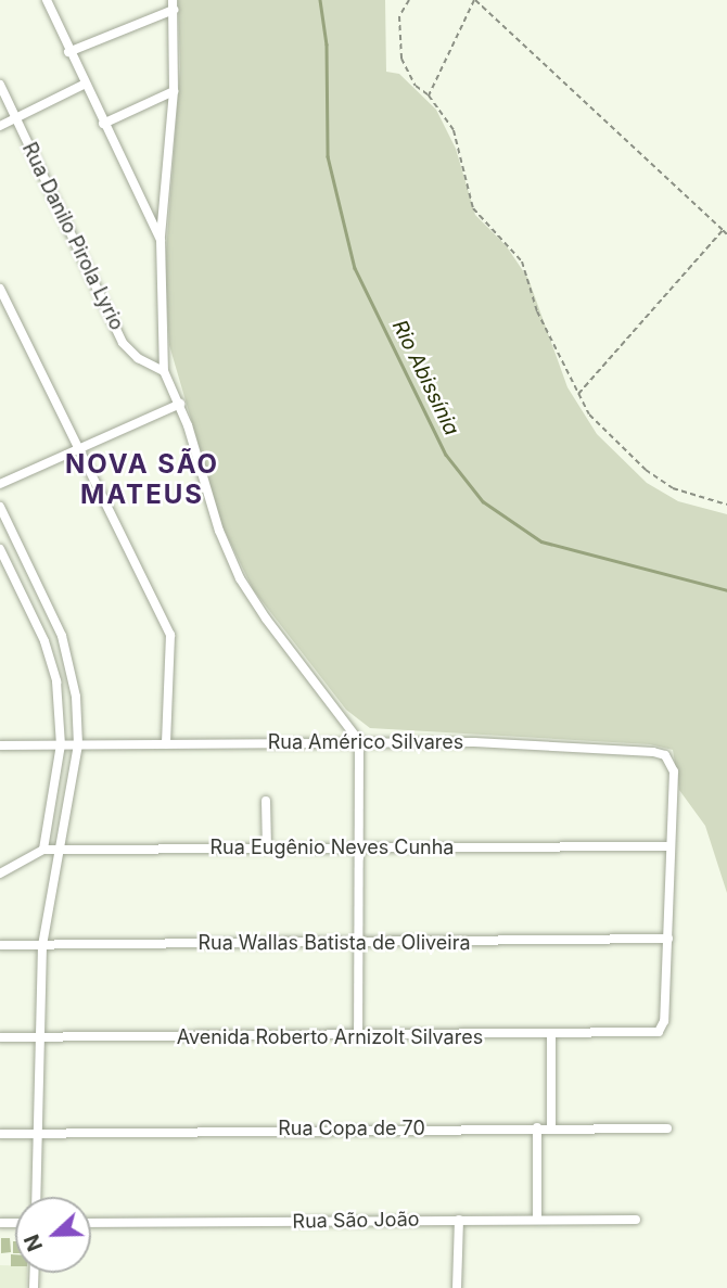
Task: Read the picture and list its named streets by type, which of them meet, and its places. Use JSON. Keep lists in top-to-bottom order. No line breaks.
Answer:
{"streets":{"street":["Rua Danilo Pirola Lyrio","Rua Américo Silvares","Rua Eugênio Neves Cunha","Rua Wallas Batista de Oliveira","Avenida Roberto Arnizolt Silvares","Rua Copa de 70","Rua São João"]},"crossings":[["Rua Américo Silvares","Rua Eugênio Neves Cunha"],["Rua Wallas Batista de Oliveira","Avenida Roberto Arnizolt Silvares"]],"districts":["NOVA SÃO MATEUS"],"water":["Rio Abissínia"],"north":"left"}
